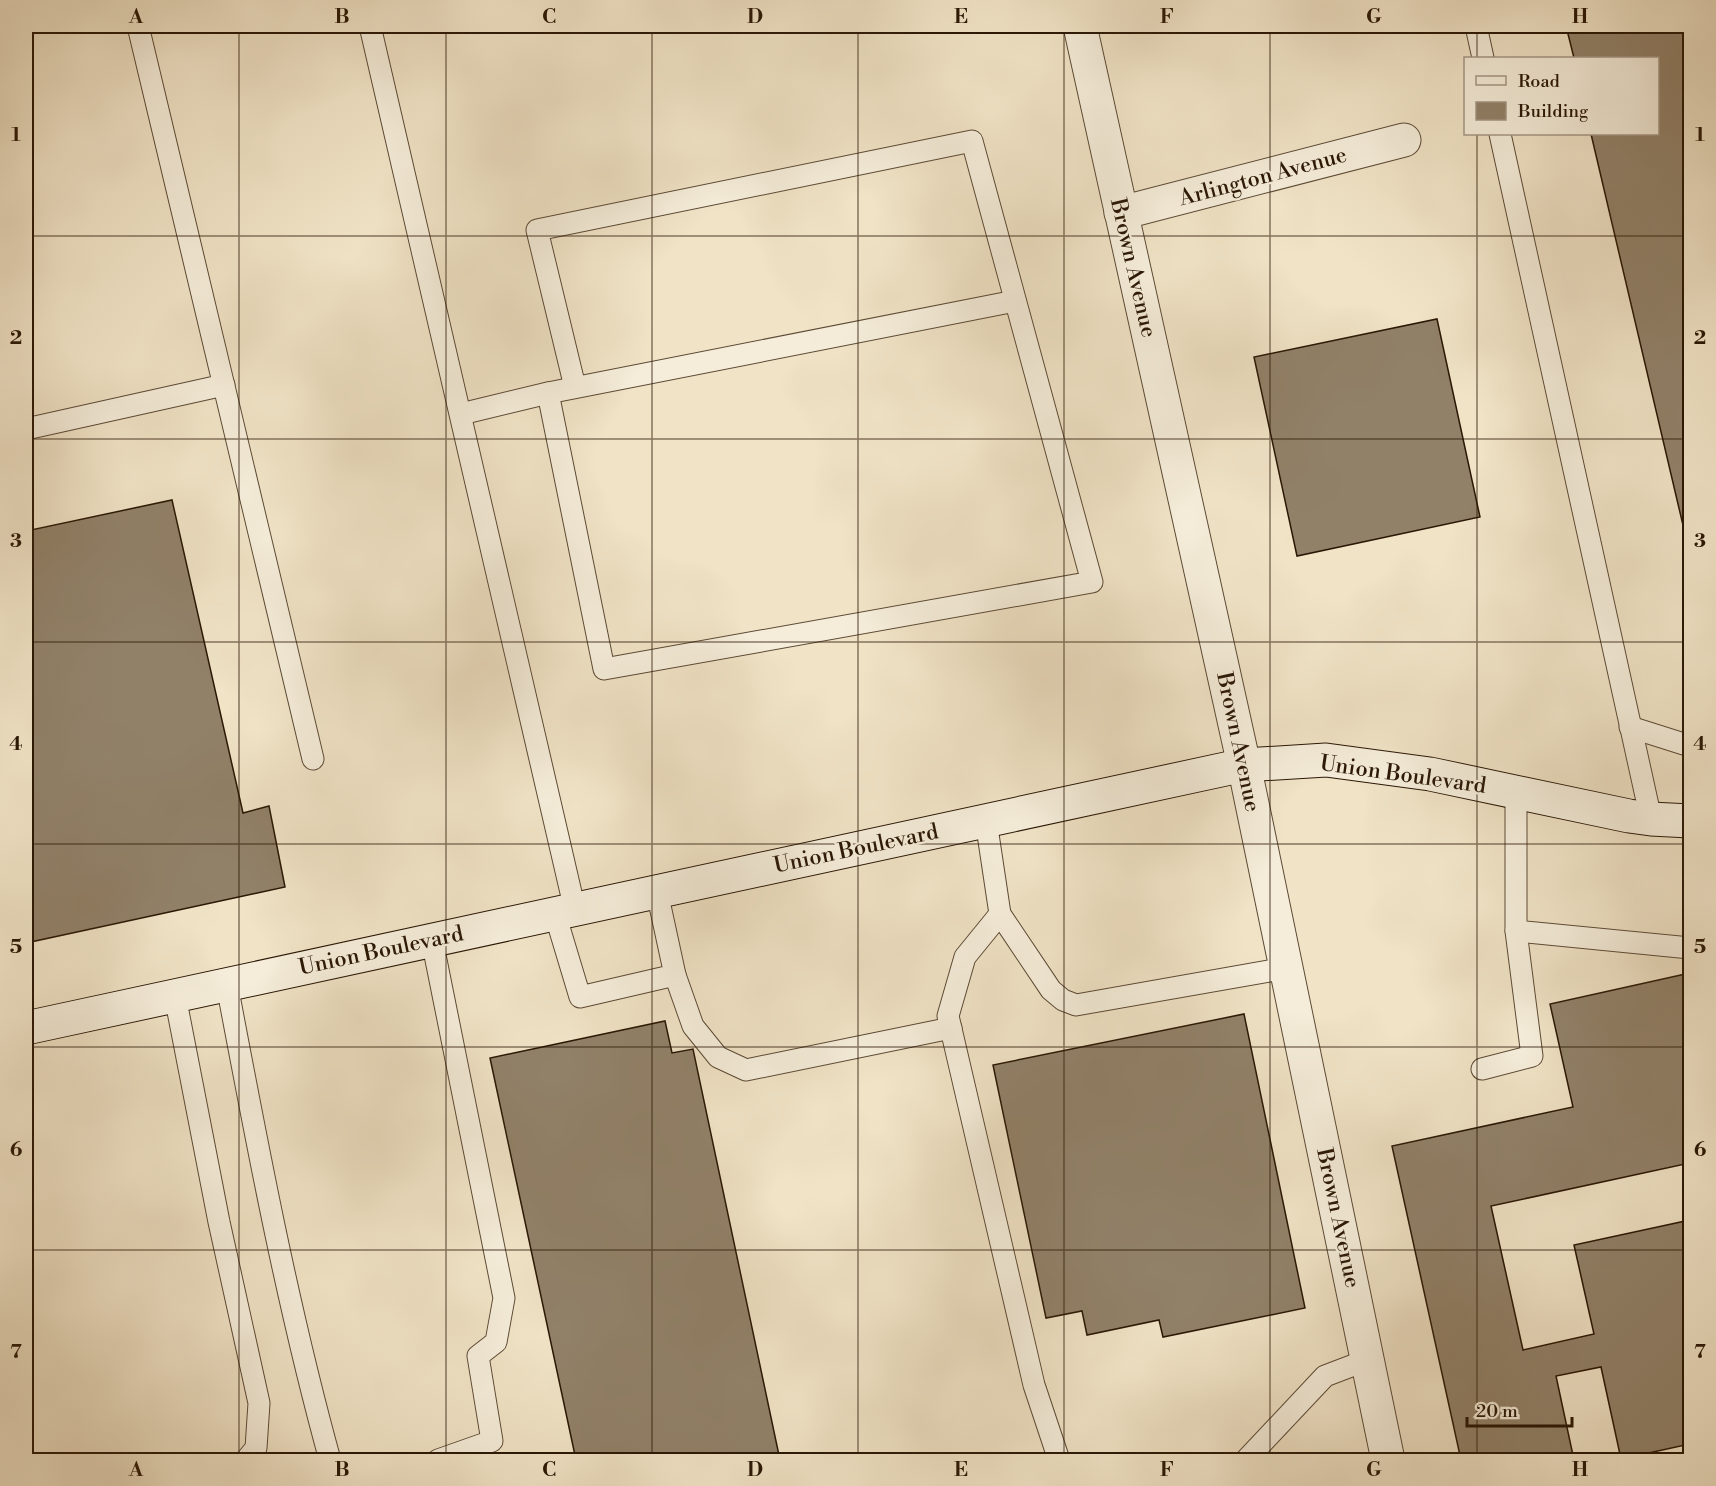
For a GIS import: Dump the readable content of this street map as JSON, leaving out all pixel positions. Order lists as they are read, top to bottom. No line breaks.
{"streets":{"street":["Arlington Avenue","Brown Avenue","Union Boulevard"]},"crossings":[["Arlington Avenue","Brown Avenue"],["Brown Avenue","Union Boulevard"]],"legend":["Road","Building"],"scale_bar":"20 m","grid":{"columns":["A","B","C","D","E","F","G","H"],"rows":["1","2","3","4","5","6","7"]}}
